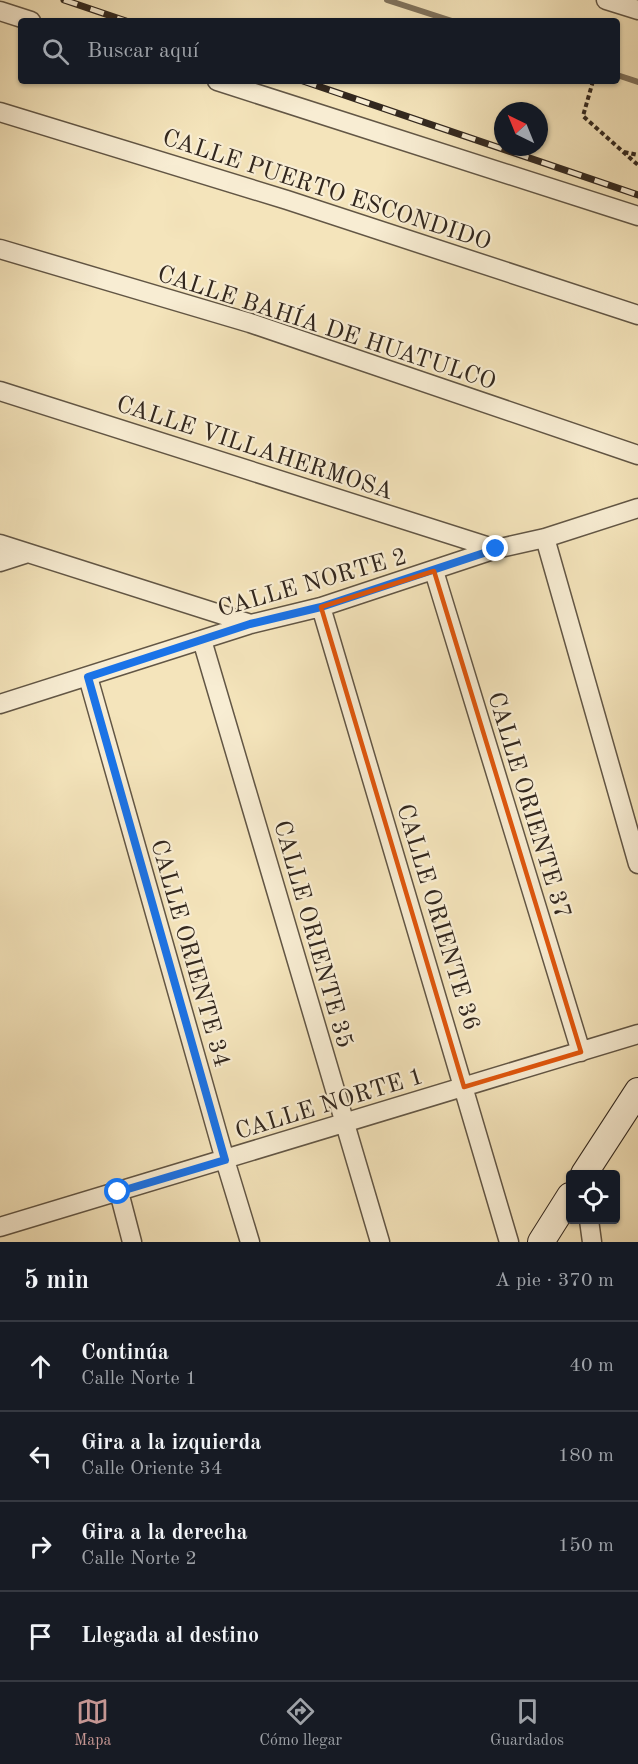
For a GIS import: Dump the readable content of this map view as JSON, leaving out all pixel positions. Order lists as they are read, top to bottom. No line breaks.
{"streets":{"street":["CALLE PUERTO ESCONDIDO","CALLE BAHÍA DE HUATULCO","CALLE VILLAHERMOSA","CALLE NORTE 2","CALLE ORIENTE 37","CALLE ORIENTE 36","CALLE ORIENTE 35","CALLE ORIENTE 34","CALLE NORTE 1"]},"crossings":[["CALLE VILLAHERMOSA","CALLE NORTE 2"],["CALLE NORTE 2","CALLE ORIENTE 37"],["CALLE NORTE 2","CALLE ORIENTE 36"],["CALLE NORTE 2","CALLE ORIENTE 35"],["CALLE NORTE 2","CALLE ORIENTE 34"],["CALLE ORIENTE 37","CALLE NORTE 1"],["CALLE ORIENTE 36","CALLE NORTE 1"],["CALLE ORIENTE 35","CALLE NORTE 1"],["CALLE ORIENTE 34","CALLE NORTE 1"]],"north":"top left","page":{"search":"Buscar aquí","heading":["5 min","A pie · 370 m"],"list":[["Continúa","Calle Norte 1","40 m"],["Gira a la izquierda","Calle Oriente 34","180 m"],["Gira a la derecha","Calle Norte 2","150 m"],"Llegada al destino"],"nav":["Mapa","Cómo llegar","Guardados"]}}
